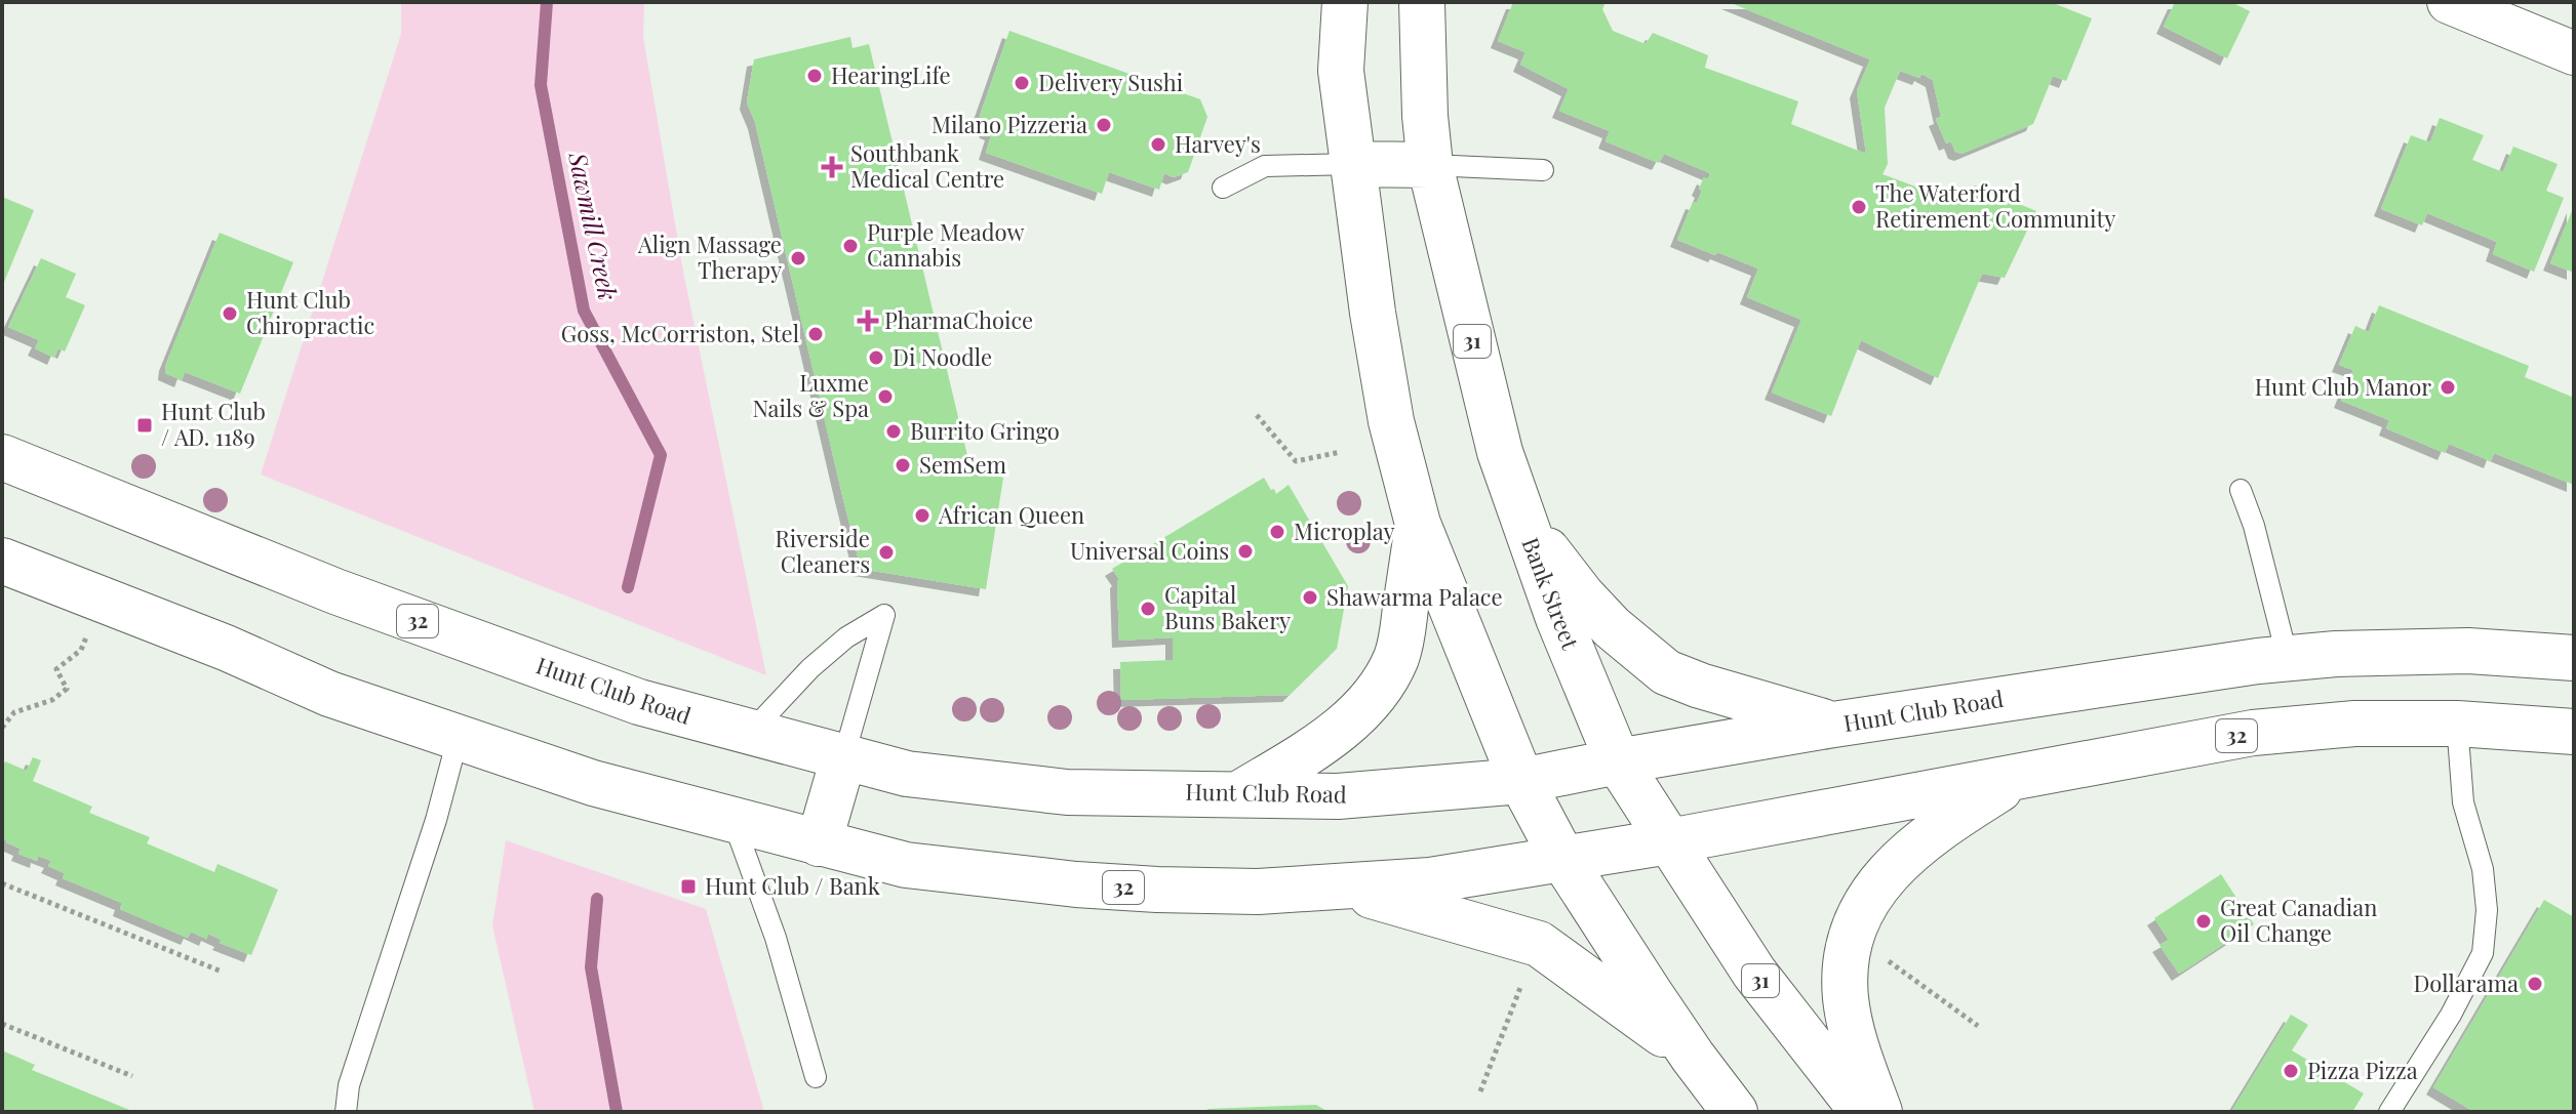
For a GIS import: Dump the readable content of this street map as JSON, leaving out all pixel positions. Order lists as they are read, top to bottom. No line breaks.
{"streets":{"main road":["31","Bank Street","32","Hunt Club Road"]},"crossings":[["Bank Street","32"],["Bank Street","Hunt Club Road"]],"water":["Sawmill Creek"],"places":{"other":["HearingLife","Delivery Sushi","Milano Pizzeria","Harvey's","The Waterford Retirement Community","Purple Meadow Cannabis","Align Massage Therapy","Hunt Club Chiropractic","Goss, McCorriston, Stel","Di Noodle","Hunt Club Manor","Luxme Nails & Spa","Burrito Gringo","SemSem","African Queen","Microplay","Universal Coins","Riverside Cleaners","Shawarma Palace","Capital Buns Bakery","Great Canadian Oil Change","Dollarama","Pizza Pizza"],"health":["Southbank Medical Centre","PharmaChoice"],"transit":["Hunt Club / AD. 1189","Hunt Club / Bank"]}}
